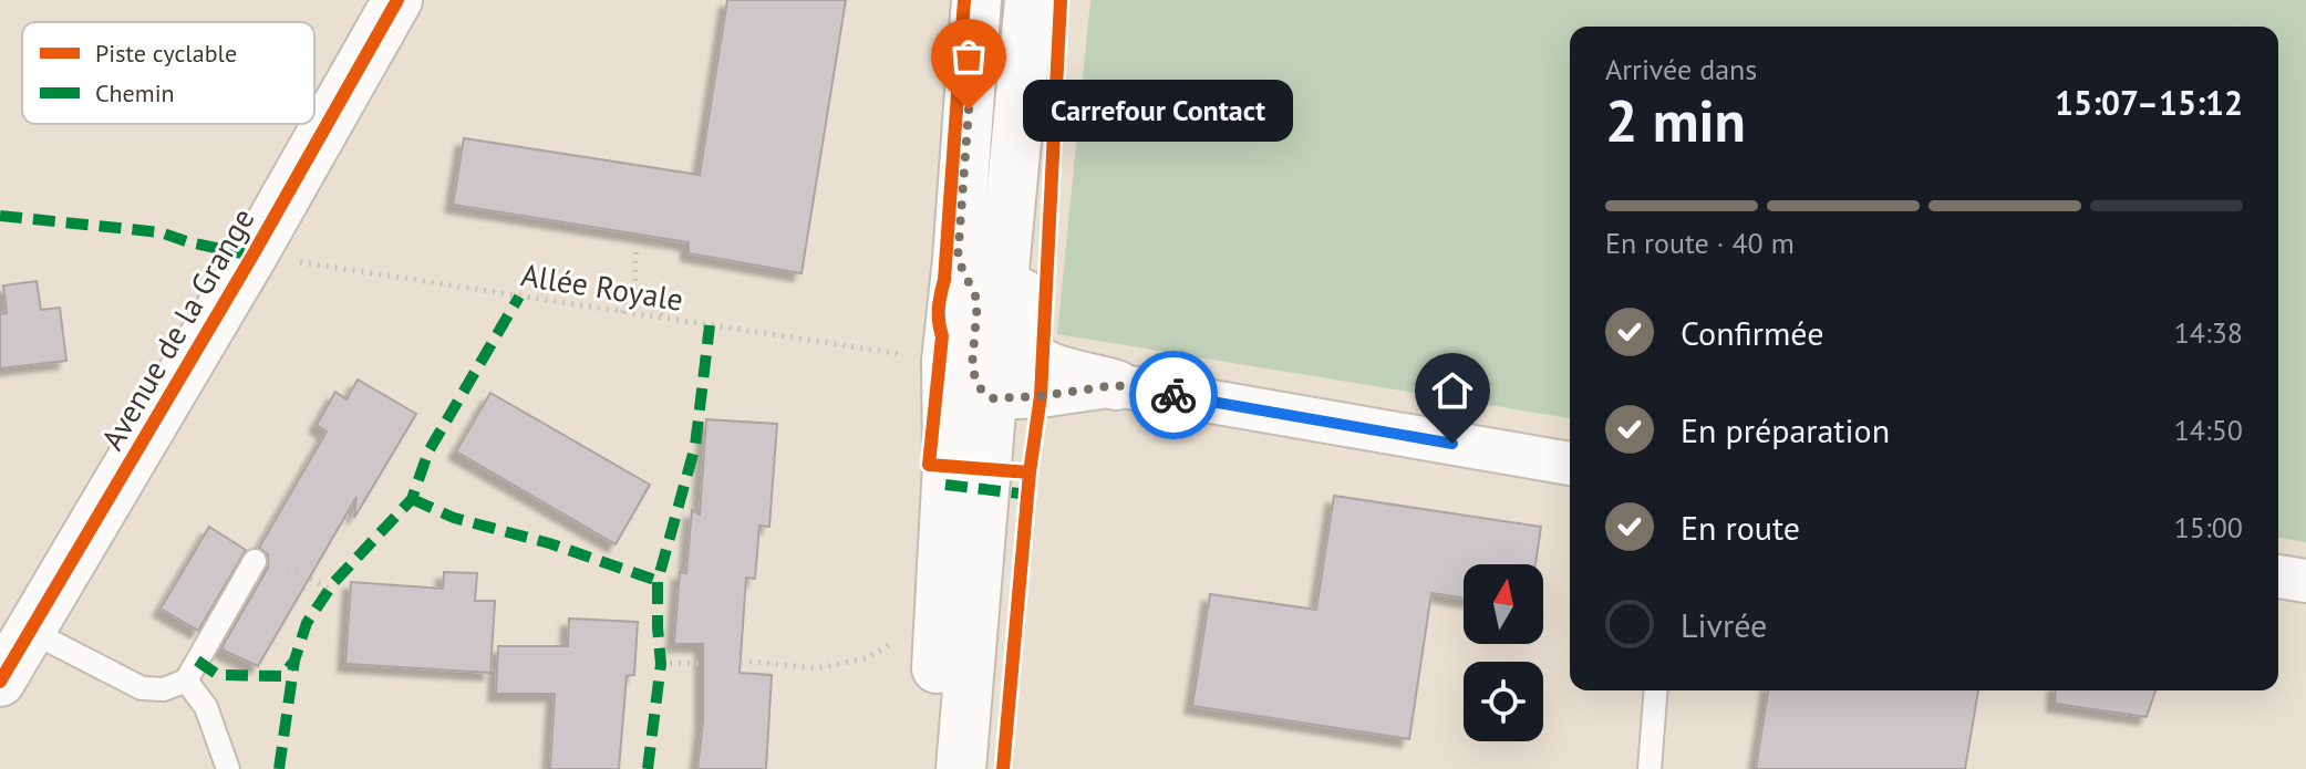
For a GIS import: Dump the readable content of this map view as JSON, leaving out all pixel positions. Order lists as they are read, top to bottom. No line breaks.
{"streets":{"main road":["Avenue de la Grange"],"path":["Allée Royale"]},"crossings":[["Allée Royale","Avenue de la Grange"]],"places":["Carrefour Contact"],"legend":["Piste cyclable","Chemin"],"north":"top","page":{"heading":["2 min","Arrivée dans","15:07–15:12"],"bubble":"Carrefour Contact","bar":"En route · 40 m","list":[["Confirmée","14:38"],["En préparation","14:50"],["En route","15:00"],"Livrée"]}}
